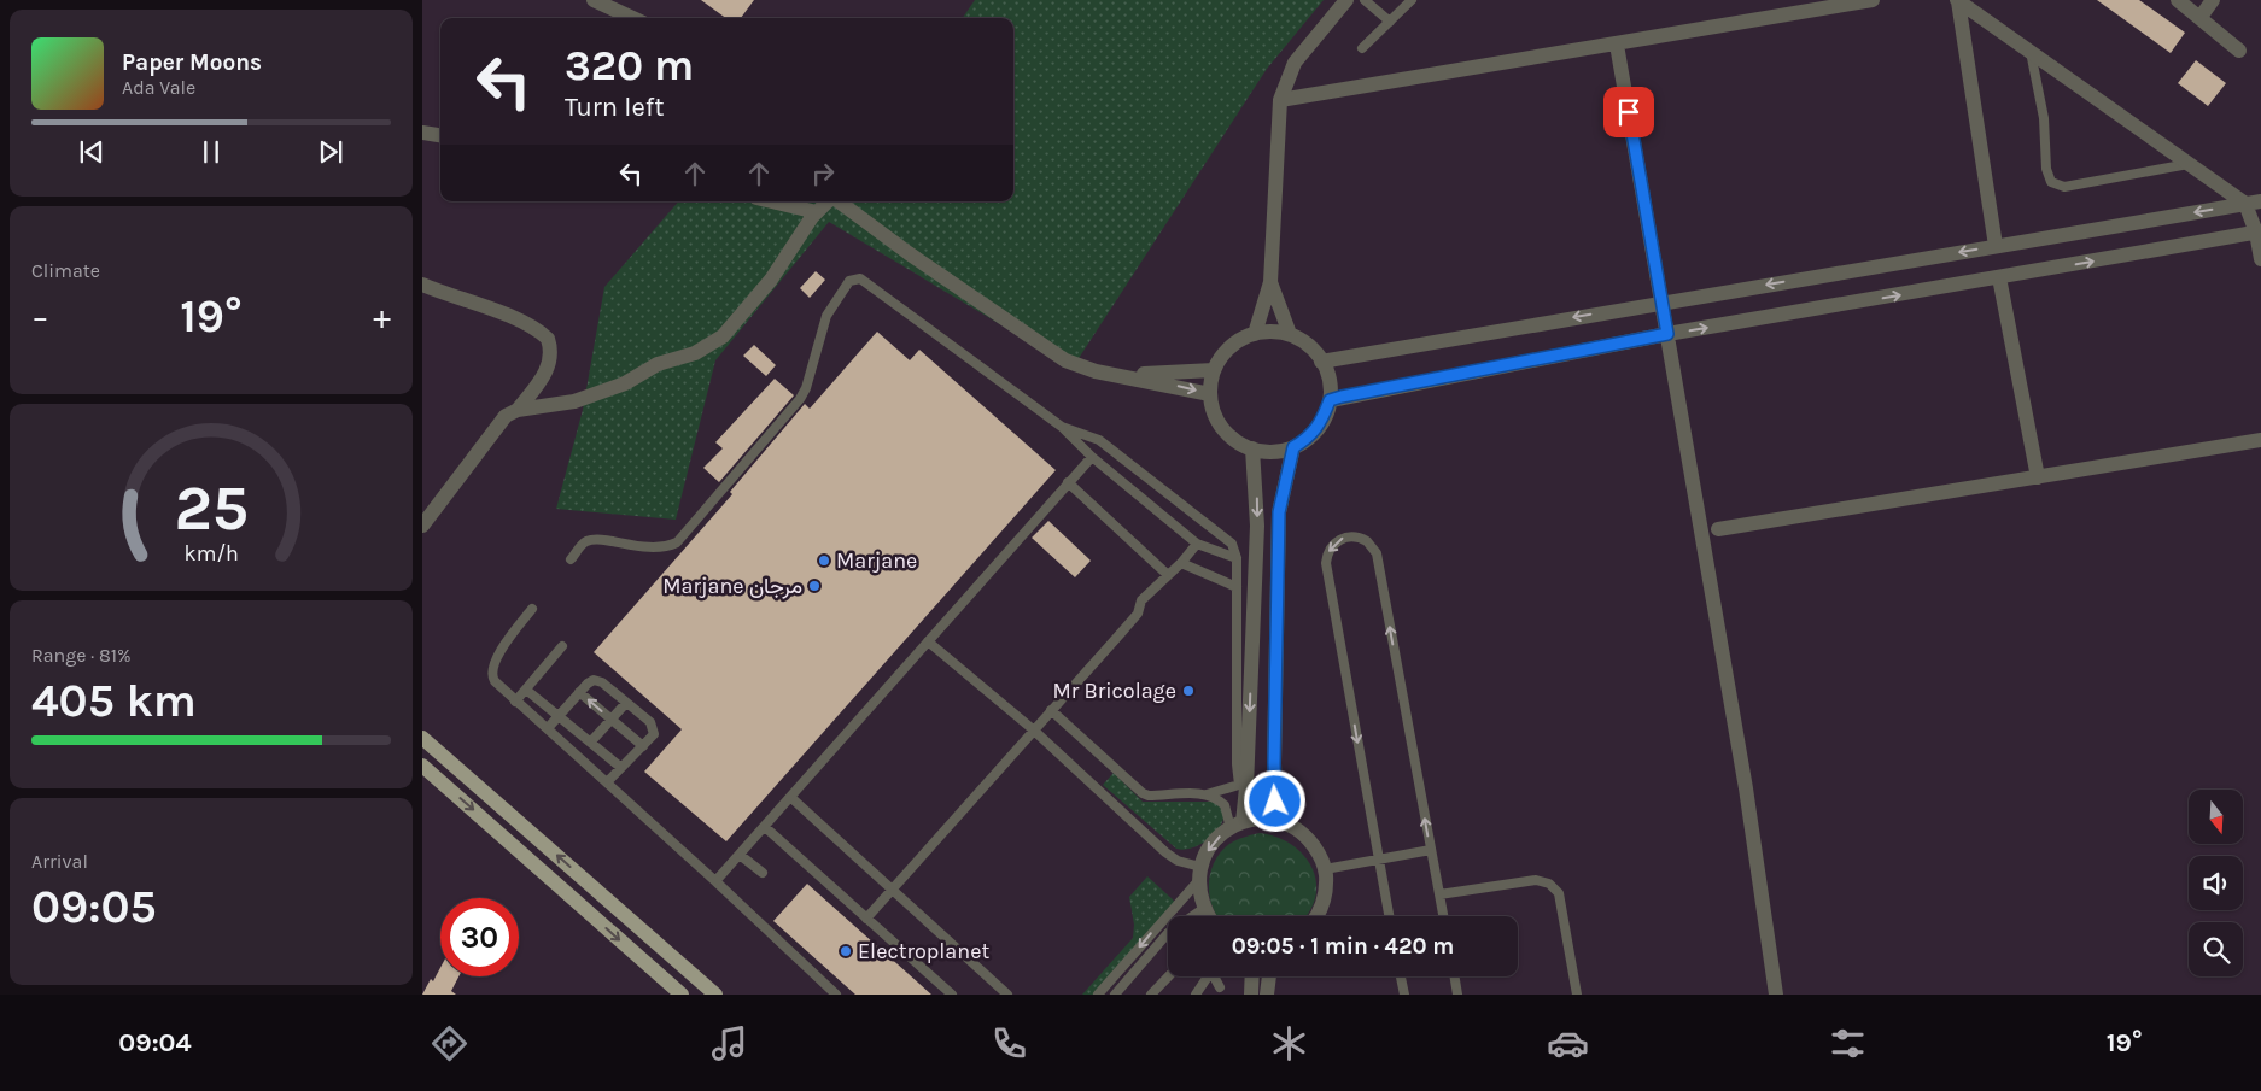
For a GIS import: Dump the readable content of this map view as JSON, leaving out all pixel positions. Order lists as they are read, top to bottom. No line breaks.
{"places":["Marjane","Marjane مرجان","Mr Bricolage","Electroplanet"],"north":"bottom","page":{"turn":["320 m","Turn left"],"song":["Paper Moons","Ada Vale"],"tile":["Climate",["Range · 81%","405 km"],["Arrival","09:05"]],"heat":["−","19°","+"],"limit":"30","trip":"09:05 · 1 min · 420 m","tabs":["09:04","19°"],"gauge":["25","km/h"]}}
